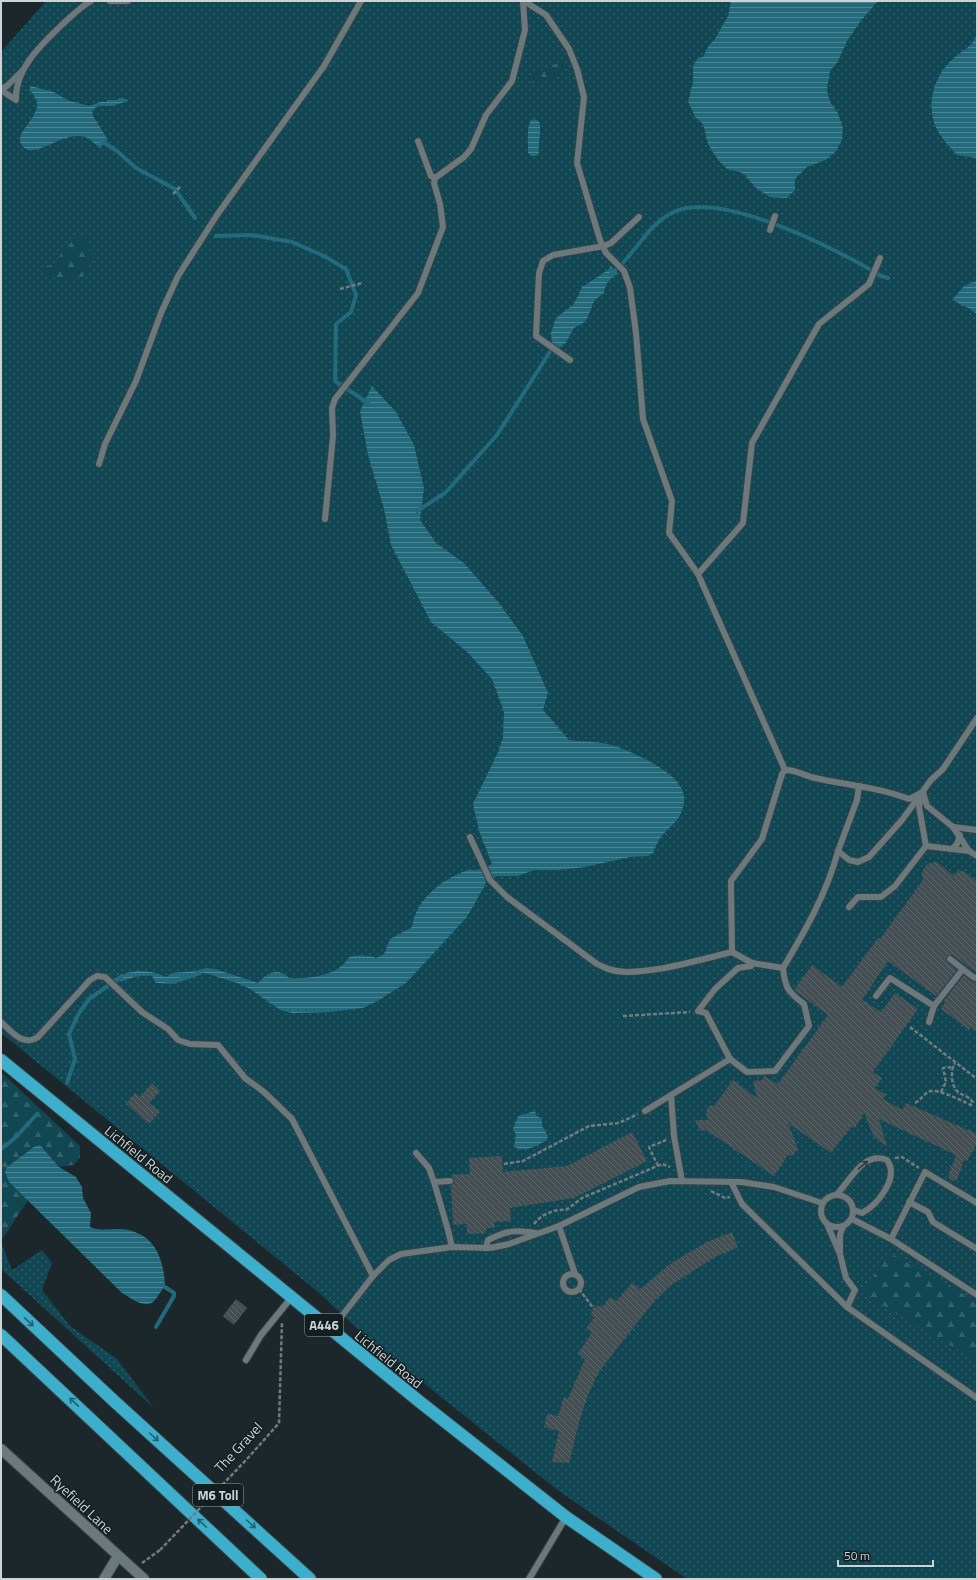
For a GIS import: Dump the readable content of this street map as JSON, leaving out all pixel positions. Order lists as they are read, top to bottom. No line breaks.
{"streets":{"highway":["Lichfield Road","A446","M6 Toll"],"street":["Ryefield Lane"],"path":["The Gravel"]},"crossings":[["The Gravel","Ryefield Lane"]],"scale_bar":"50 m"}
